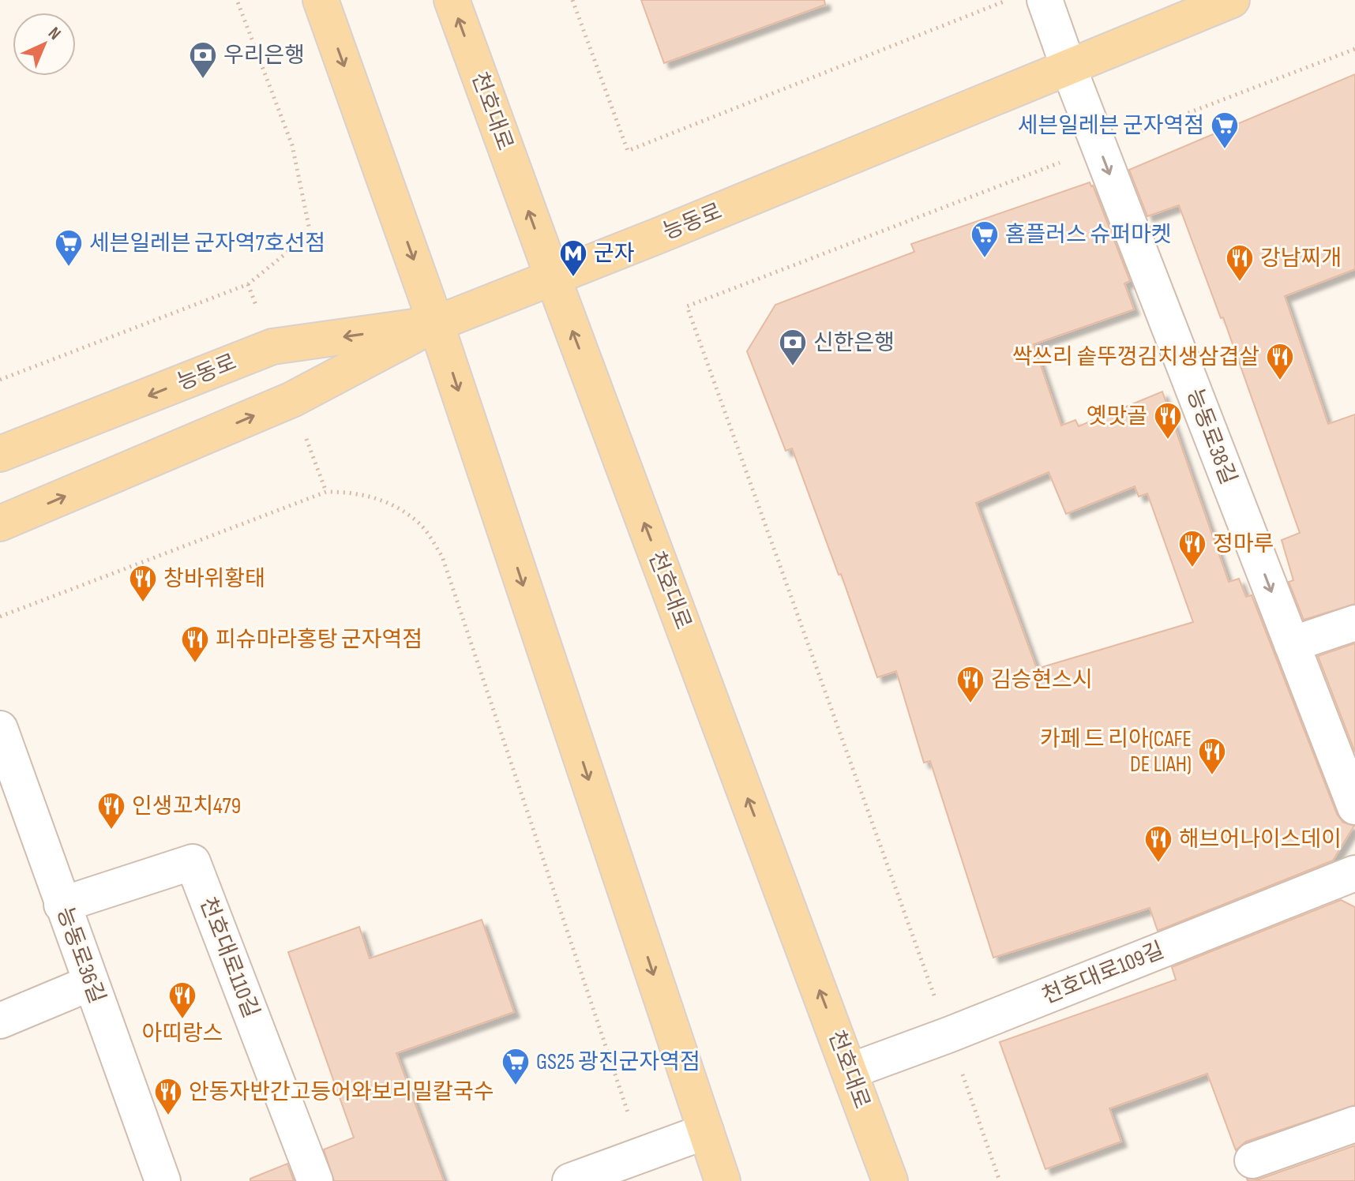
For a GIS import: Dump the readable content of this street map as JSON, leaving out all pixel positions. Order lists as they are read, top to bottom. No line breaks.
{"streets":{"main road":["천호대로","능동로"],"street":["능동로38길","능동로36길","천호대로110길","천호대로109길"]},"crossings":[["천호대로","능동로"],["천호대로","천호대로109길"],["능동로","능동로38길"],["능동로36길","천호대로110길"]],"one_way":["능동로38길"],"places":{"bank":["우리은행","신한은행"],"supermarket":["세븐일레븐 군자역점","홈플러스 슈퍼마켓","세븐일레븐 군자역7호선점","GS25 광진군자역점"],"metro station":["군자"],"restaurant":["강남찌개","싹쓰리 솥뚜껑김치생삼겹살","옛맛골","정마루","창바위황태","피슈마라홍탕 군자역점","김승현스시","카페 드 리아(CAFE DE LIAH)","인생꼬치479","해브어나이스데이","아띠랑스","안동자반간고등어와보리밀칼국수"]},"north":"top right"}
